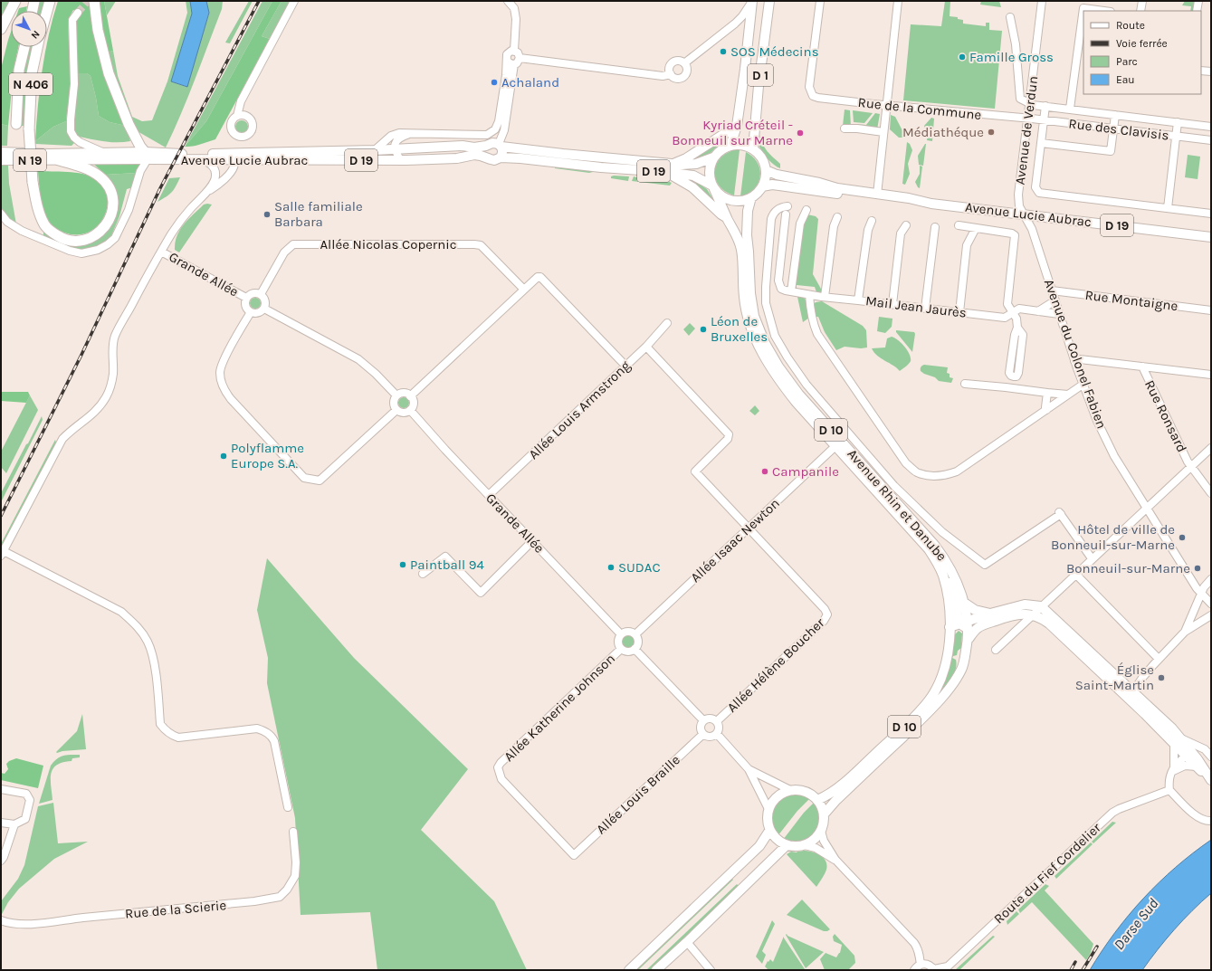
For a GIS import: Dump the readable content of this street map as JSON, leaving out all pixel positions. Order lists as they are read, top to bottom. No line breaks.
{"streets":{"highway":["N 406"],"main road":["D 1","N 19","Avenue Lucie Aubrac","D 19","D 10","Avenue Rhin et Danube"],"street":["Rue de la Commune","Rue des Clavisis","Avenue de Verdun","Allée Nicolas Copernic","Grande Allée","Rue Montaigne","Mail Jean Jaurès","Avenue du Colonel Fabien","Allée Louis Armstrong","Rue Ronsard","Allée Isaac Newton","Allée Hélène Boucher","Allée Katherine Johnson","Allée Louis Braille","Route du Fief Cordelier","Rue de la Scierie"]},"crossings":[["D 1","Avenue Lucie Aubrac"],["D 1","Avenue Rhin et Danube"],["N 406","Avenue Lucie Aubrac"],["Rue de la Commune","Rue des Clavisis"],["Rue de la Commune","Avenue de Verdun"],["Rue des Clavisis","Avenue de Verdun"],["Avenue de Verdun","Avenue Lucie Aubrac"],["Avenue de Verdun","Avenue du Colonel Fabien"],["Avenue Lucie Aubrac","Avenue du Colonel Fabien"],["Avenue Lucie Aubrac","Avenue Rhin et Danube"],["Allée Nicolas Copernic","Grande Allée"],["Grande Allée","Allée Louis Armstrong"],["Grande Allée","Allée Isaac Newton"],["Grande Allée","Allée Katherine Johnson"],["Rue Montaigne","Avenue du Colonel Fabien"],["Mail Jean Jaurès","Avenue du Colonel Fabien"],["D 10","Avenue Rhin et Danube"],["Avenue Rhin et Danube","Allée Isaac Newton"],["Allée Isaac Newton","Allée Hélène Boucher"],["Allée Isaac Newton","Allée Katherine Johnson"],["Allée Hélène Boucher","Allée Louis Braille"],["Allée Katherine Johnson","Allée Louis Braille"]],"water":["Darse Sud"],"places":["SOS Médecins","Famille Gross","Achaland","Médiathéque","Kyriad Créteil - Bonneuil sur Marne","Salle familiale Barbara","Léon de Bruxelles","Polyflamme Europe S.A.","Campanile","Hôtel de ville de Bonneuil-sur-Marne","Paintball 94","SUDAC","Bonneuil-sur-Marne","Église Saint-Martin"],"legend":["Route","Voie ferrée","Parc","Eau"],"north":"bottom right"}
